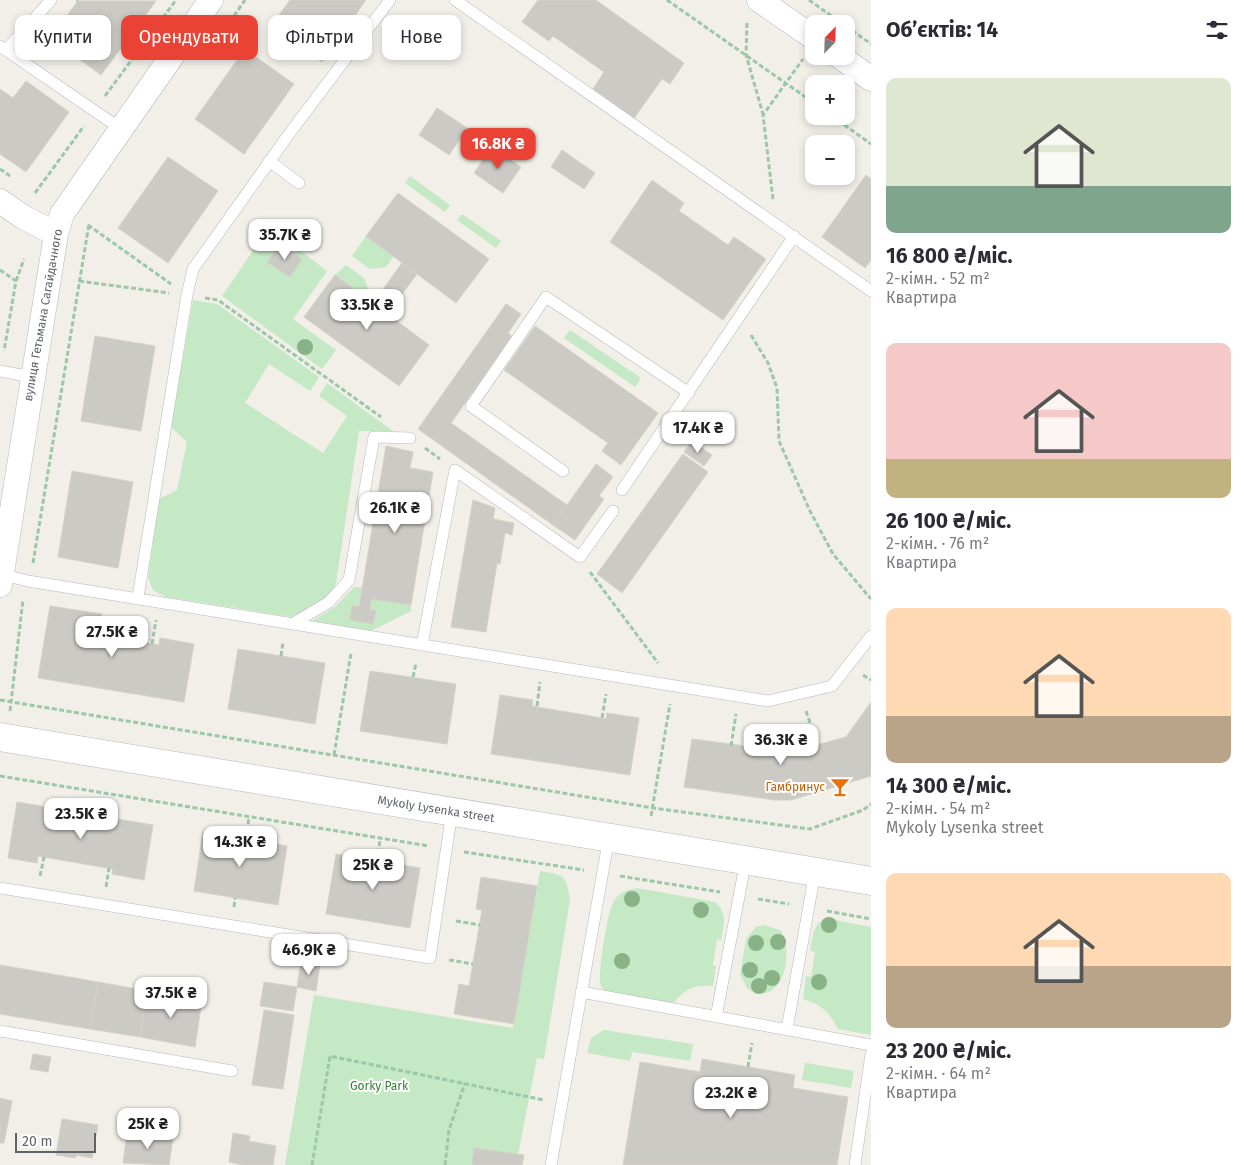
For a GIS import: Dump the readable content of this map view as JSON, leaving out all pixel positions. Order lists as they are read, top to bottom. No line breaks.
{"streets":{"street":["вулиця Гетьмана Сагайдачного","Mykoly Lysenka street"]},"parks":["Gorky Park"],"places":{"bar":["Гамбринус"]},"scale_bar":"20 m","north":"top right","page":{"heading":"Об’єктів: 14","map_buttons":["+","−"],"chip":["Купити","Орендувати","Фільтри","Нове"],"list":[{"name":"16 800 ₴/міс.","note":"2-кімн. · 52 m² · Квартира"},{"name":"26 100 ₴/міс.","note":"2-кімн. · 76 m² · Квартира"},{"name":"14 300 ₴/міс.","note":"2-кімн. · 54 m² · Mykoly Lysenka street"},{"name":"23 200 ₴/міс.","note":"2-кімн. · 64 m² · Квартира"}],"price":["16.8K ₴","35.7K ₴","33.5K ₴","17.4K ₴","26.1K ₴","27.5K ₴","36.3K ₴","23.5K ₴","14.3K ₴","25K ₴","46.9K ₴","37.5K ₴","23.2K ₴","25K ₴"],"scale":"20 m"}}
